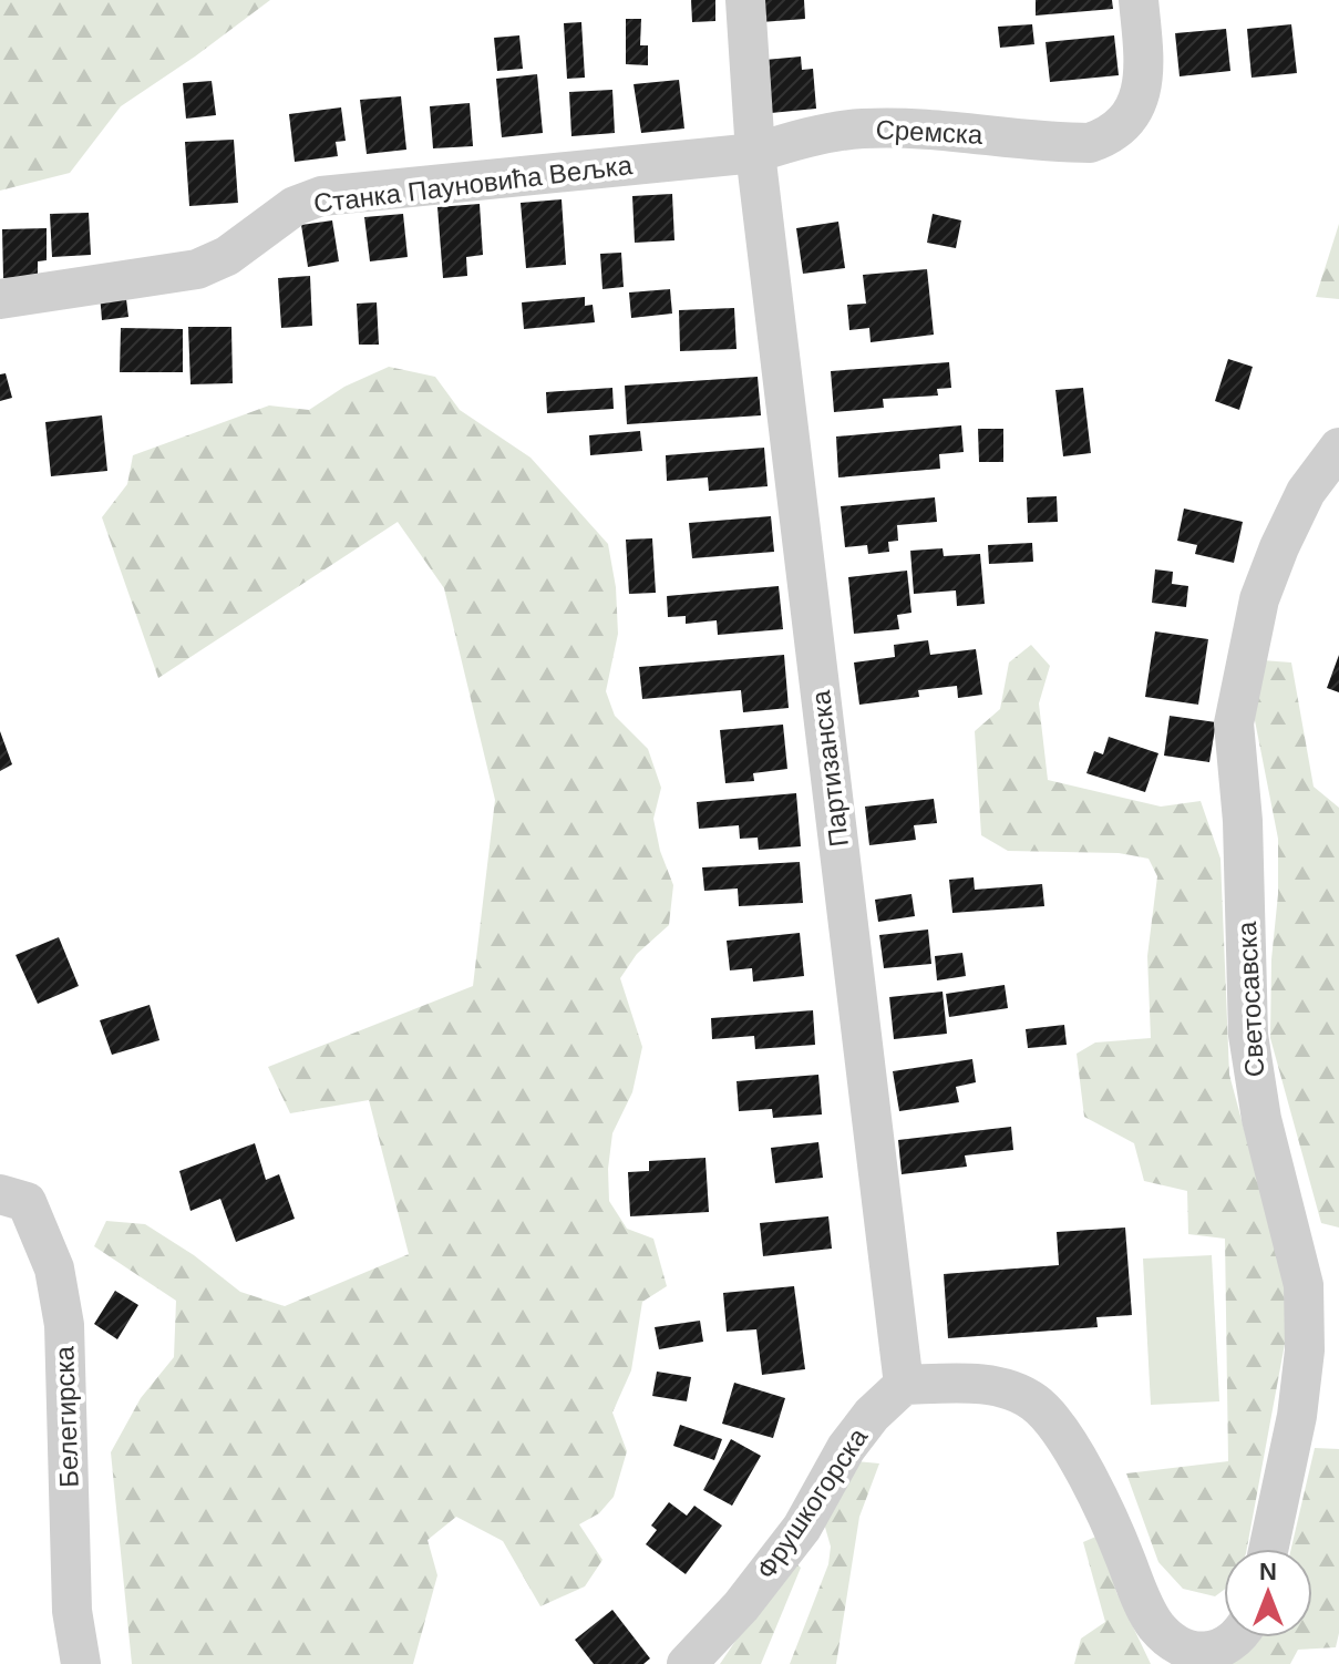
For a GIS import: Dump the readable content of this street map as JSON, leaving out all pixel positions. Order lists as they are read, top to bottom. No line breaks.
{"streets":{"street":["Сремска","Станка Пауновића Вељка","Партизанска","Светосавска","Белегирска","Фрушкогорска"]},"crossings":[["Сремска","Станка Пауновића Вељка"],["Сремска","Партизанска"],["Станка Пауновића Вељка","Партизанска"],["Партизанска","Фрушкогорска"]],"north":"top"}
